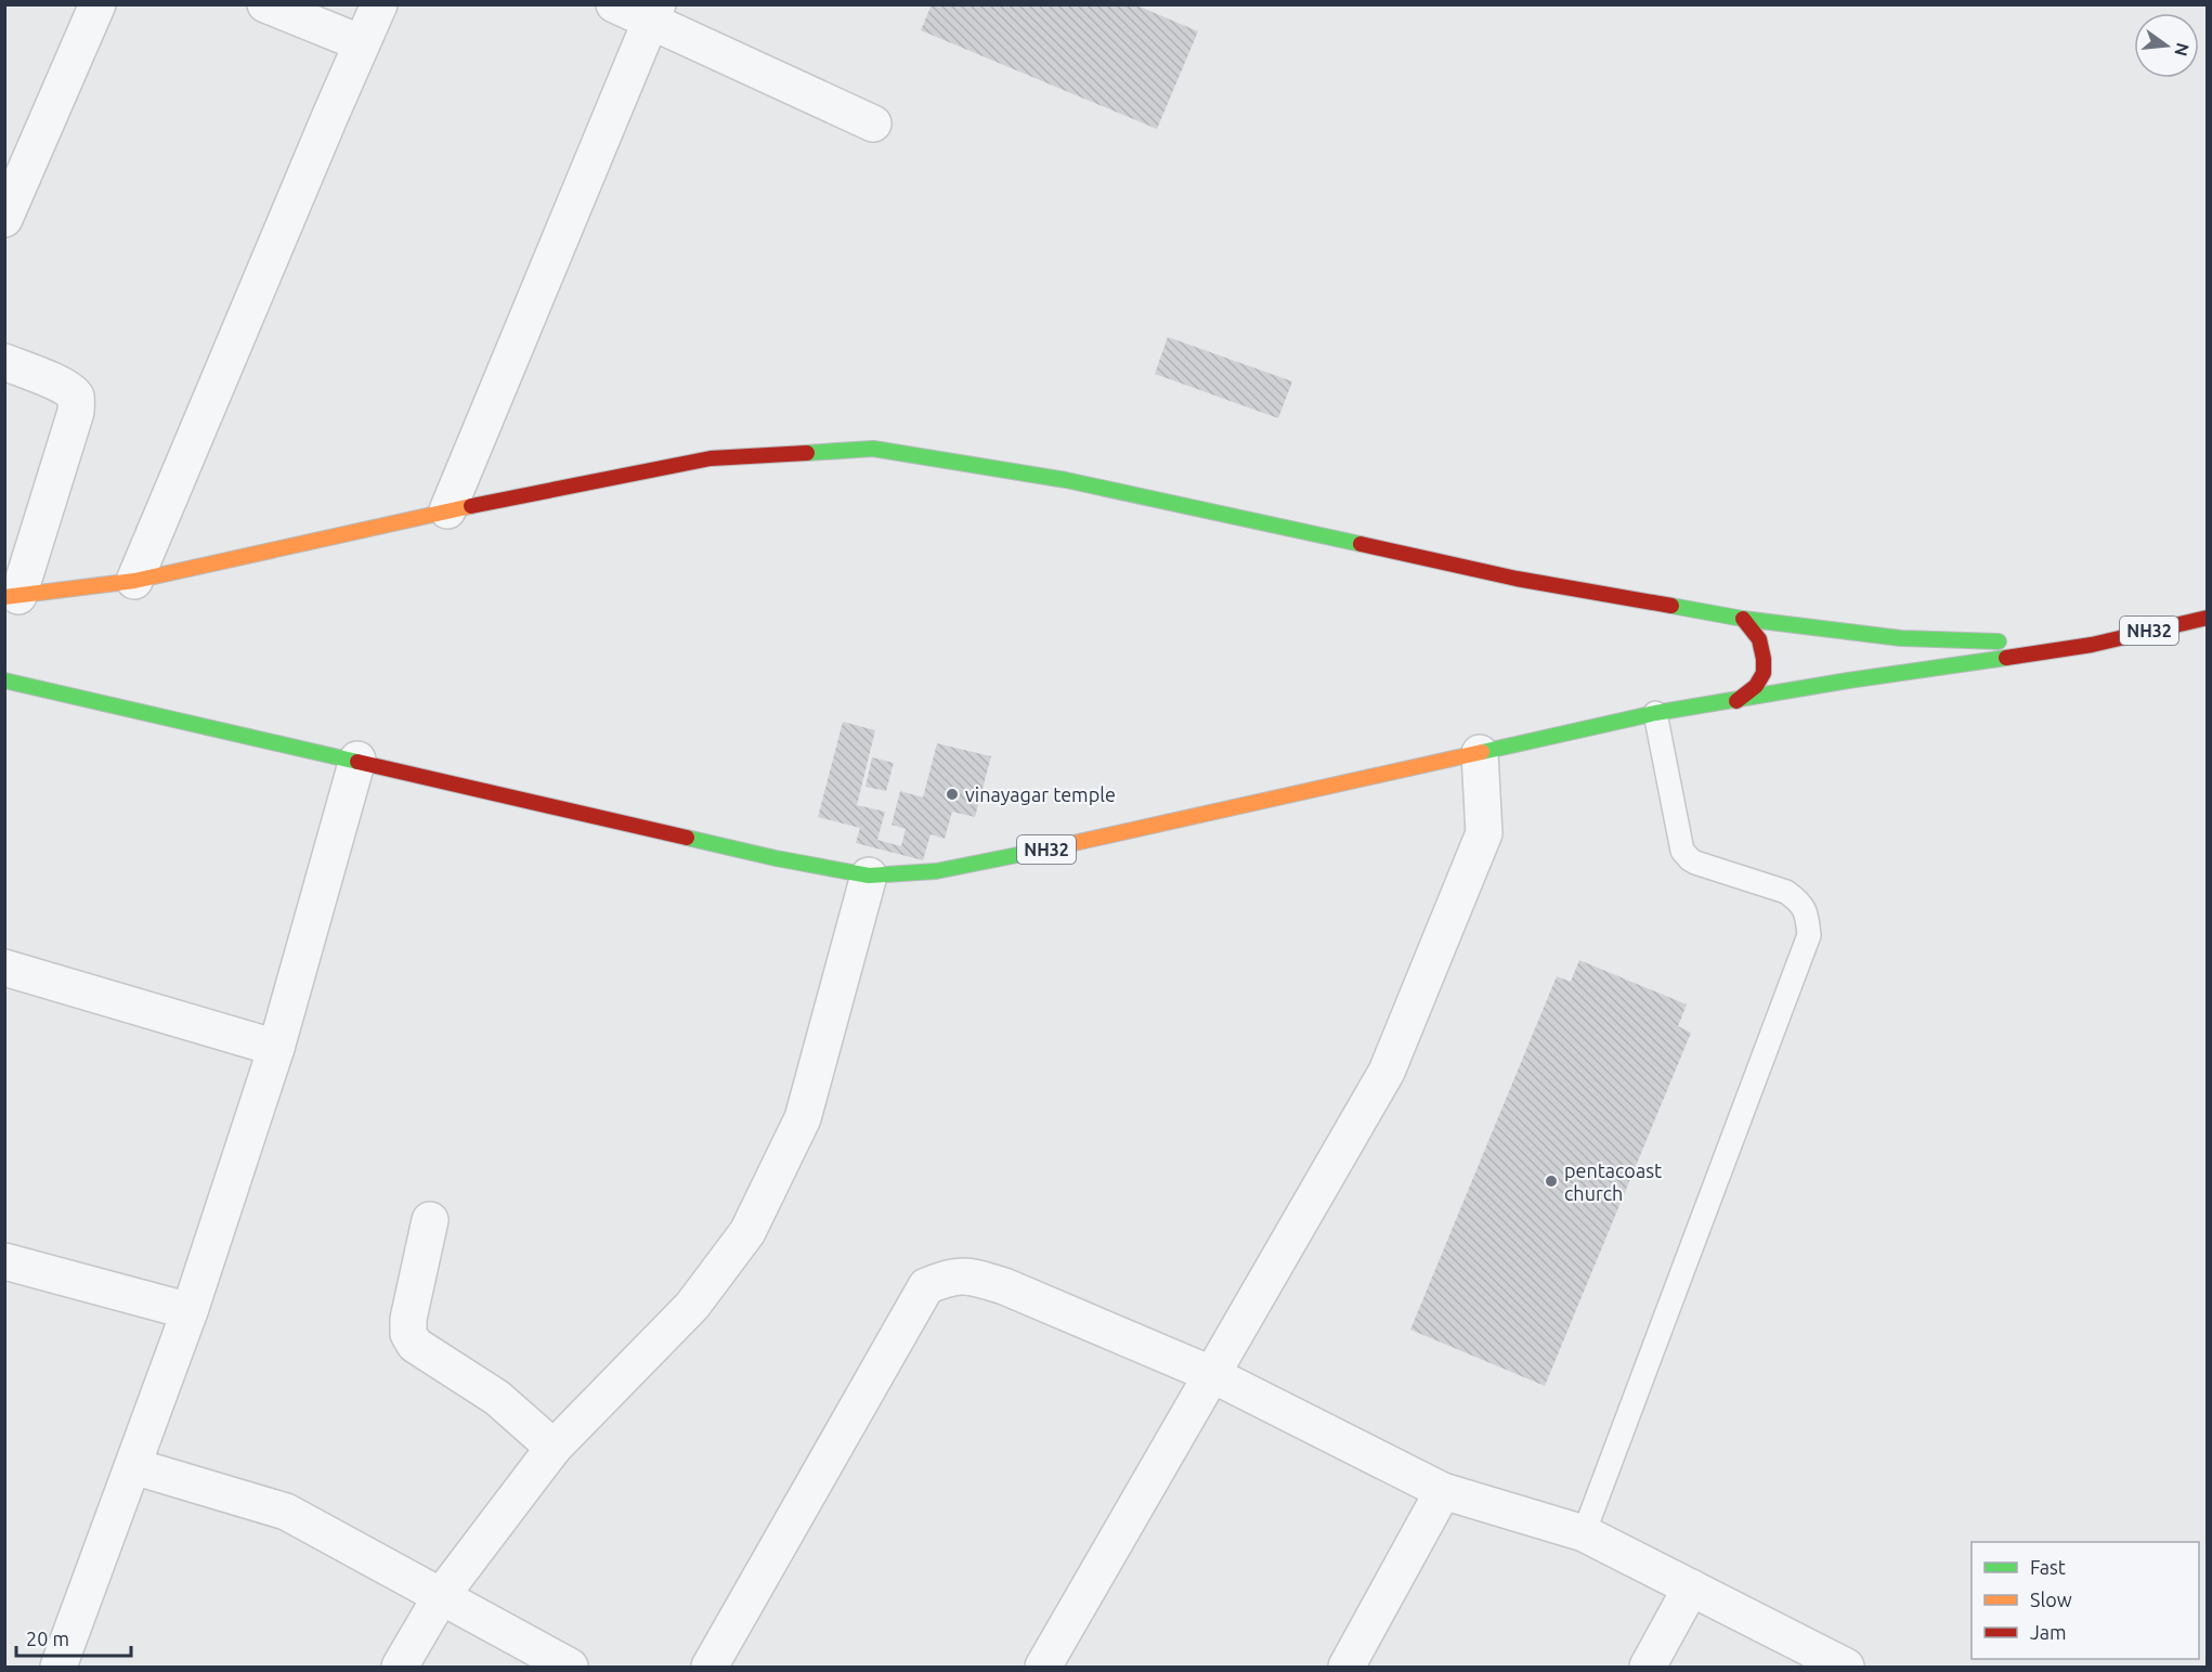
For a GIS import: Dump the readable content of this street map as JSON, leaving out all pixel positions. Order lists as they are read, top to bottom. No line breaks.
{"streets":{"highway":["NH32"]},"places":["vinayagar temple","pentacoast church"],"legend":["Fast","Slow","Jam"],"scale_bar":"20 m","north":"right"}
